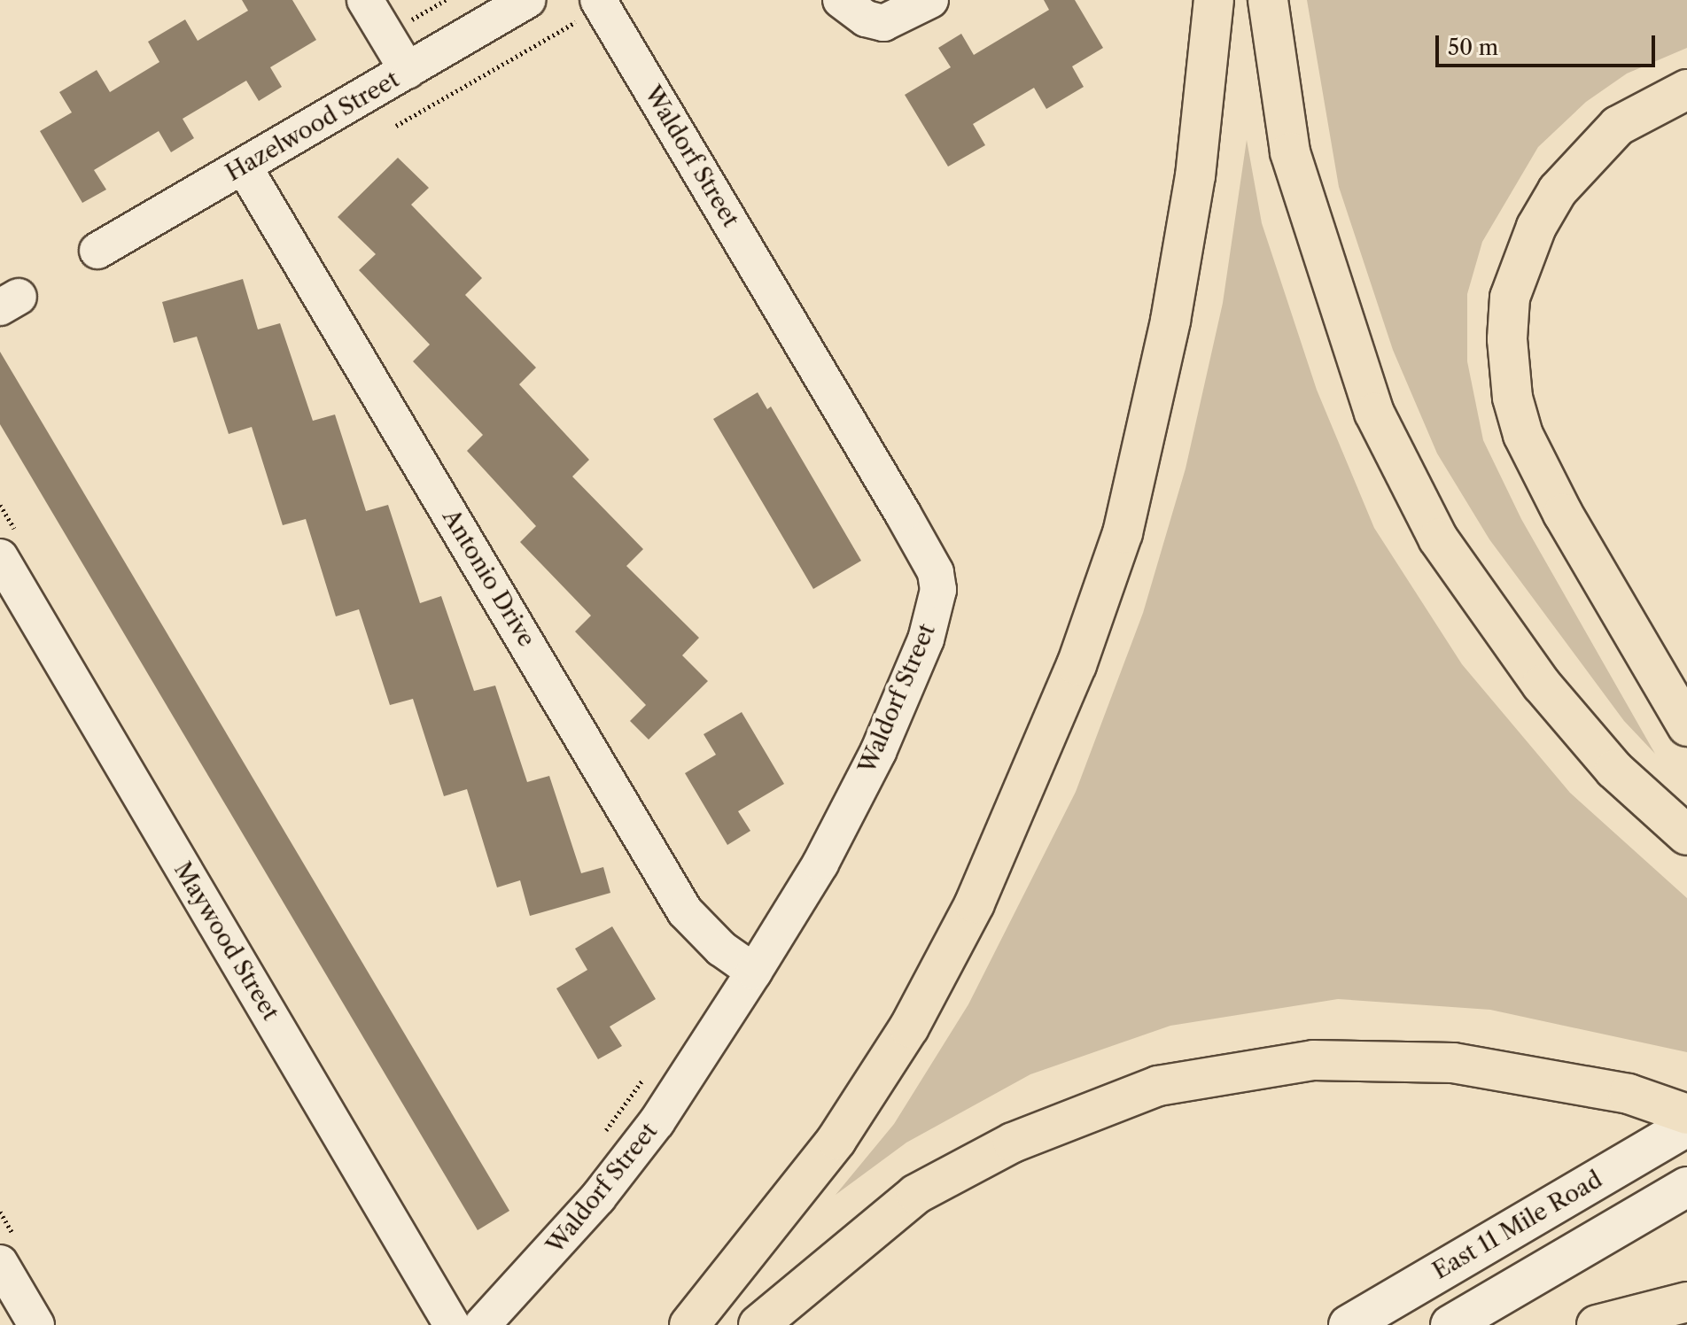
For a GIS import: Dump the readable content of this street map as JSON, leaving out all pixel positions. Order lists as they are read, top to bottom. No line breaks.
{"streets":{"main road":["East 11 Mile Road"],"street":["Hazelwood Street","Waldorf Street","Antonio Drive","Maywood Street"]},"crossings":[["Hazelwood Street","Antonio Drive"],["Waldorf Street","Antonio Drive"]],"scale_bar":"50 m"}
